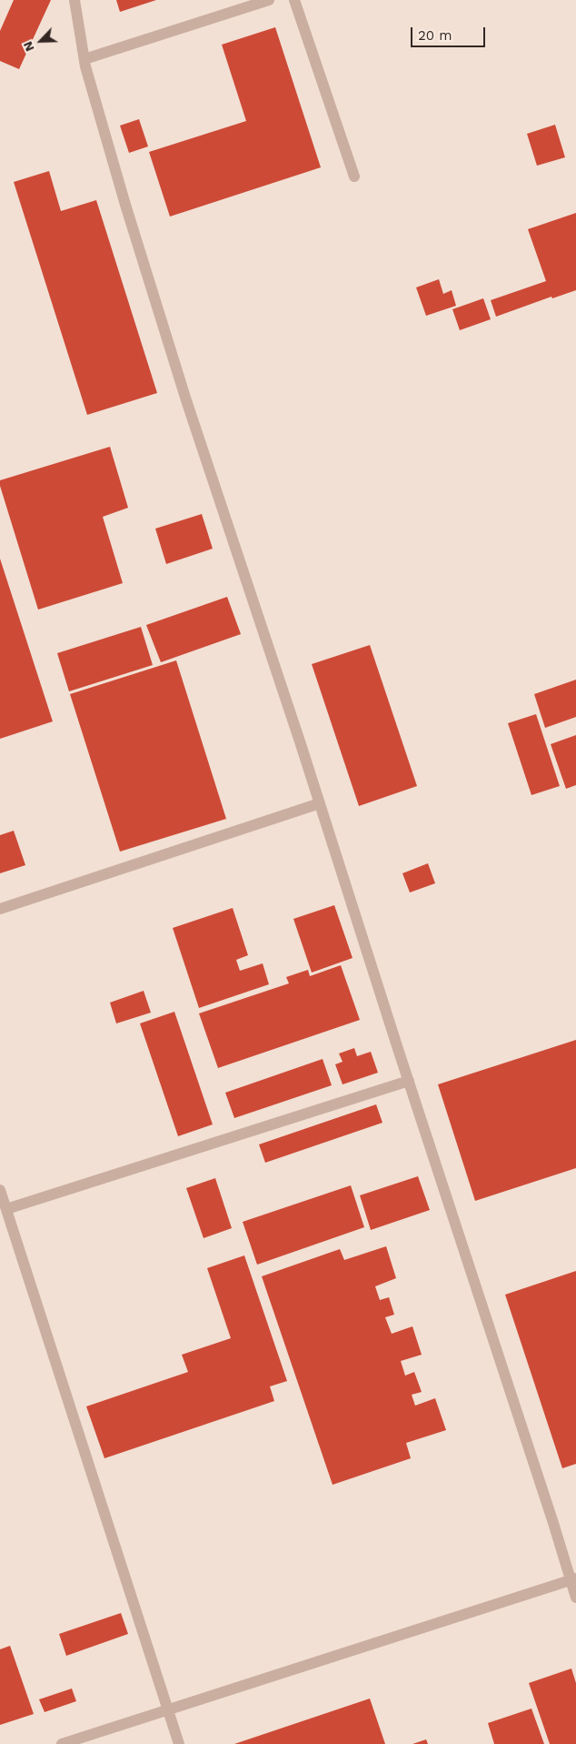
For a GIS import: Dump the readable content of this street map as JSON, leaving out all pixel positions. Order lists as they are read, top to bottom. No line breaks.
{"scale_bar":"20 m","north":"bottom left"}
